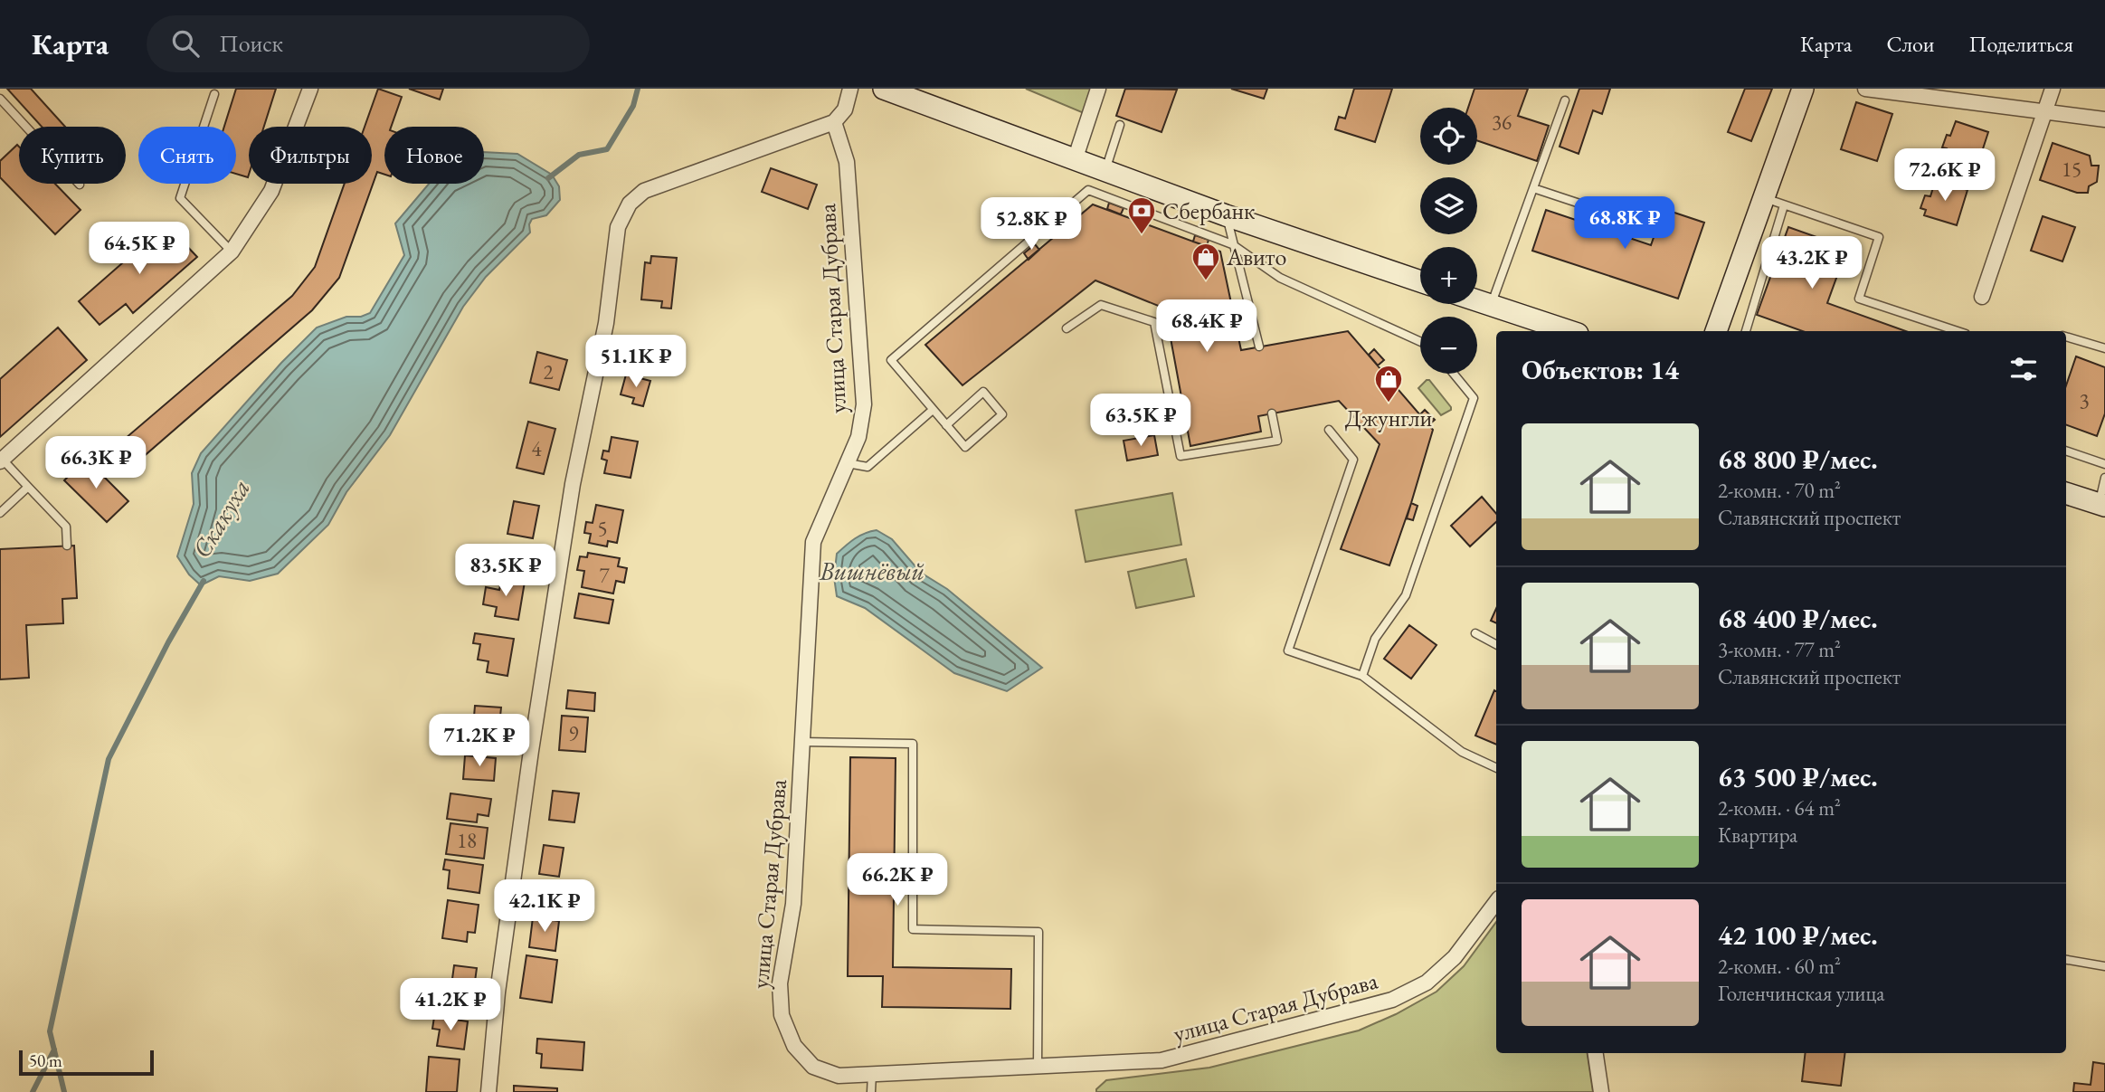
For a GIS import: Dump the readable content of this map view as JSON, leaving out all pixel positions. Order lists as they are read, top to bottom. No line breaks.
{"streets":{"street":["улица Старая Дубрава"]},"water":["Скакуха","Вишнёвый"],"places":{"bank":["Сбербанк"],"shop":["Авито","Джунгли"]},"house_numbers":["36","15","2","3","4","5","7","9","18"],"scale_bar":"50 m","page":{"header":"Карта","search":"Поиск","nav":["Карта","Слои","Поделиться"],"map_buttons":["+","−"],"chip":["Купить","Снять","Фильтры","Новое"],"price":["72.6K ₽","68.8K ₽","52.8K ₽","64.5K ₽","43.2K ₽","68.4K ₽","51.1K ₽","63.5K ₽","66.3K ₽","83.5K ₽","71.2K ₽","66.2K ₽","42.1K ₽","41.2K ₽"],"heading":"Объектов: 14","list":[{"name":"68 800 ₽/мес.","note":"2-комн. · 70 m² · Славянский проспект"},{"name":"68 400 ₽/мес.","note":"3-комн. · 77 m² · Славянский проспект"},{"name":"63 500 ₽/мес.","note":"2-комн. · 64 m² · Квартира"},{"name":"42 100 ₽/мес.","note":"2-комн. · 60 m² · Голенчинская улица"}],"scale":"50 m"}}
